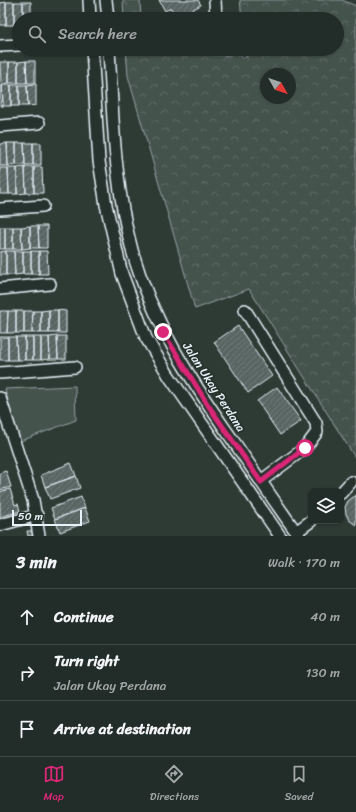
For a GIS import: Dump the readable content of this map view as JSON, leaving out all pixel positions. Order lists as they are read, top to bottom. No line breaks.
{"streets":{"street":["Jalan Ukay Perdana"]},"scale_bar":"50 m","north":"bottom right","page":{"search":"Search here","scale":"50 m","heading":["3 min","Walk · 170 m"],"list":[["Continue","40 m"],["Turn right","Jalan Ukay Perdana","130 m"],"Arrive at destination"],"nav":["Map","Directions","Saved"]}}
